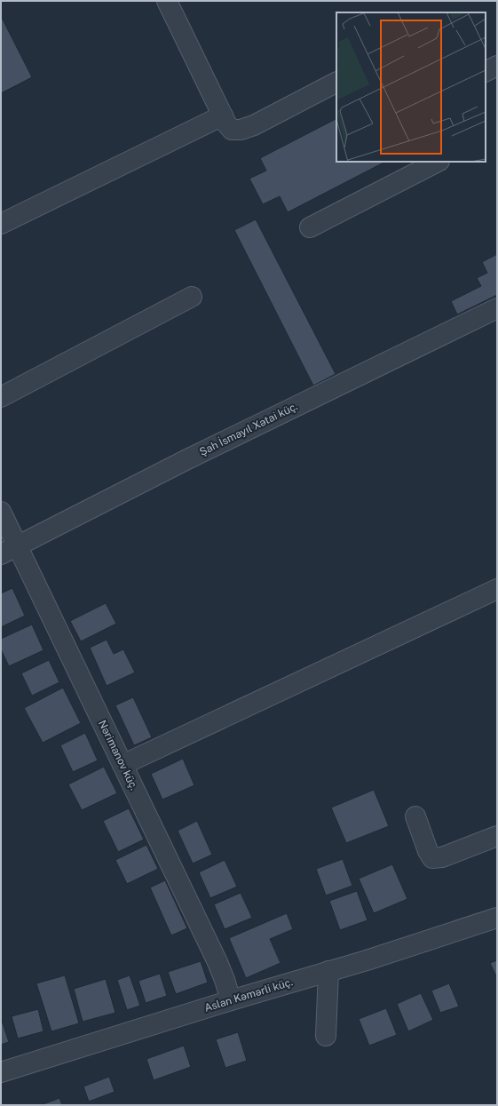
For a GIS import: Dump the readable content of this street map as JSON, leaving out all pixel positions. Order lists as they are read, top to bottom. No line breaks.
{"streets":{"street":["Şah İsmayıl Xətai küç.","Nərimanov küç.","Aslan Kəmərli küç."]},"crossings":[["Şah İsmayıl Xətai küç.","Nərimanov küç."],["Nərimanov küç.","Aslan Kəmərli küç."]]}
